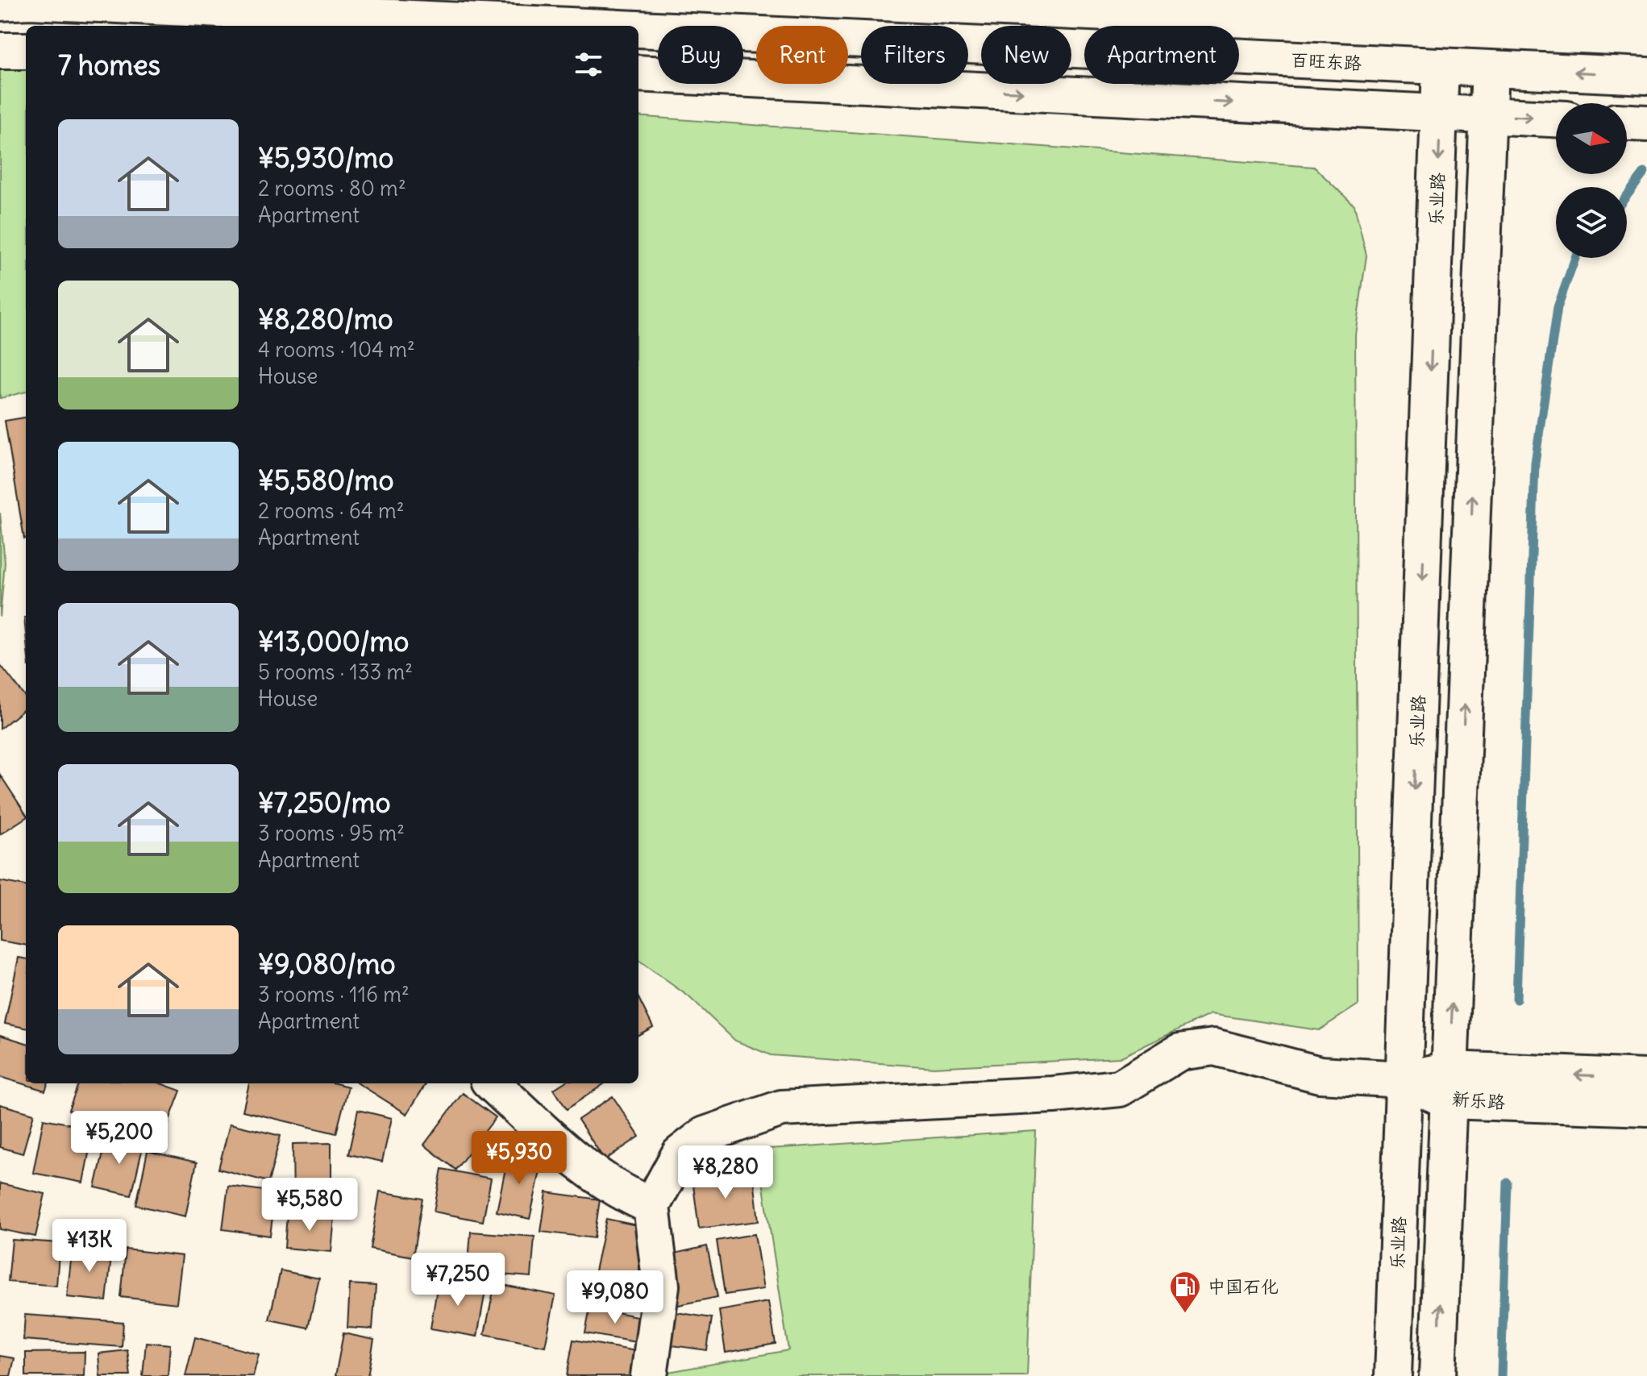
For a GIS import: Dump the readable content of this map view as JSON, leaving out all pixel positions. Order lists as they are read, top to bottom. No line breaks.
{"streets":{"main road":["百旺东路","乐业路","新乐路"]},"crossings":[["百旺东路","乐业路"],["乐业路","新乐路"]],"places":{"fuel station":["中国石化"]},"north":"right","page":{"chip":["Buy","Rent","Filters","New","Apartment"],"heading":"7 homes","list":[{"name":"¥5,930/mo","note":"2 rooms · 80 m² · Apartment"},{"name":"¥8,280/mo","note":"4 rooms · 104 m² · House"},{"name":"¥5,580/mo","note":"2 rooms · 64 m² · Apartment"},{"name":"¥13,000/mo","note":"5 rooms · 133 m² · House"},{"name":"¥7,250/mo","note":"3 rooms · 95 m² · Apartment"},{"name":"¥9,080/mo","note":"3 rooms · 116 m² · Apartment"}],"price":["¥5,200","¥5,930","¥8,280","¥5,580","¥13K","¥7,250","¥9,080"]}}
